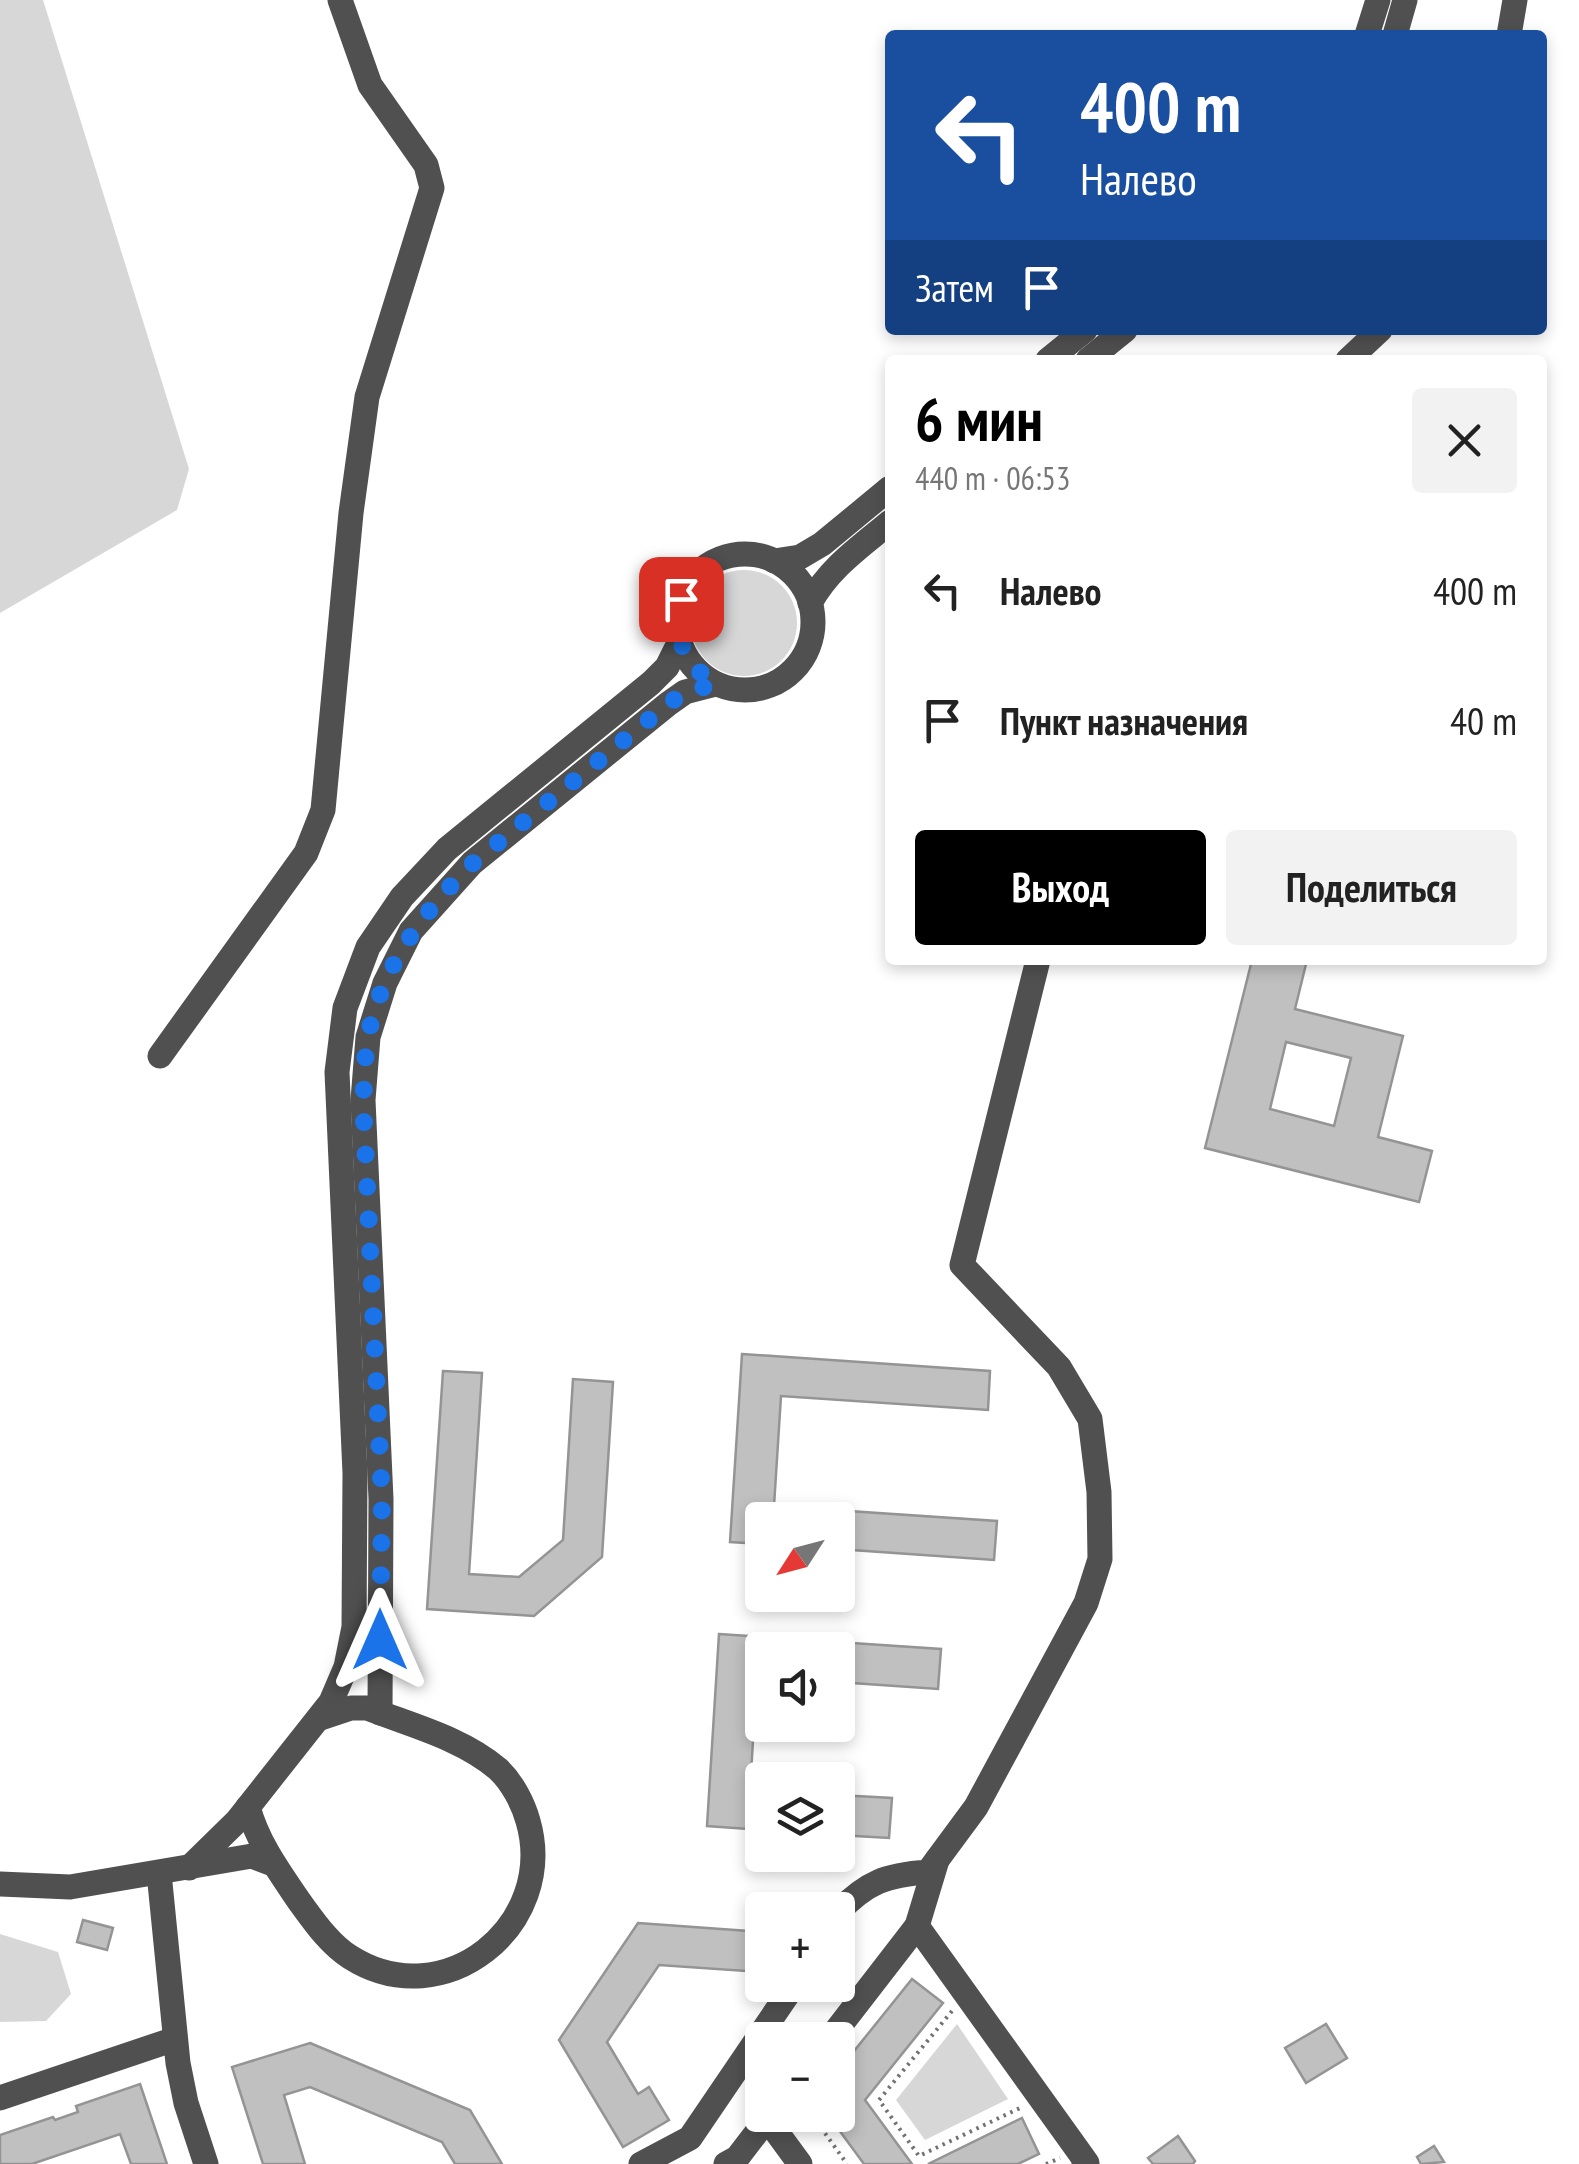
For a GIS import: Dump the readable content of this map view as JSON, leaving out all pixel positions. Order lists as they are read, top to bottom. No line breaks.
{"north":"bottom left","page":{"turn":["400 m","Налево"],"then":"Затем","heading":["6 мин","440 m · 06:53"],"list":[{"name":"Налево","value":"400 m"},{"name":"Пункт назначения","value":"40 m"}],"buttons":["Выход","Поделиться"],"map_buttons":["+","−"]}}
